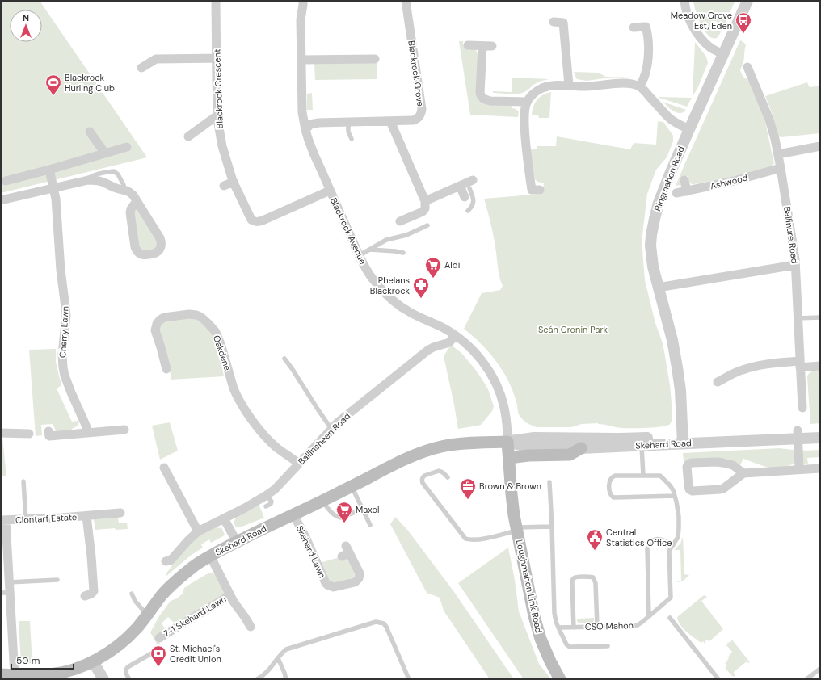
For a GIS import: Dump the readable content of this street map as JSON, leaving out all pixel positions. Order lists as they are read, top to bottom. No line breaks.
{"streets":{"main road":["Skehard Road","Loughmahon Link Road"],"street":["Blackrock Grove","Blackrock Crescent","Ringmahon Road","Ashwood","Blackrock Avenue","Ballinure Road","Cherry Lawn","Oakdene","Ballinsheen Road","Clontarf Estate","Skehard Lawn","7-1 Skehard Lawn"],"lane":["CSO Mahon"]},"crossings":[["Blackrock Grove","Blackrock Avenue"],["Blackrock Crescent","Blackrock Avenue"],["Ringmahon Road","Skehard Road"],["Ashwood","Ballinure Road"],["Blackrock Avenue","Ballinsheen Road"],["Blackrock Avenue","Skehard Road"],["Blackrock Avenue","Loughmahon Link Road"],["Oakdene","Ballinsheen Road"],["Skehard Road","Clontarf Estate"],["Skehard Road","Skehard Lawn"],["Skehard Road","Loughmahon Link Road"]],"parks":["Seán Cronin Park"],"places":{"bus stop":["Meadow Grove Est, Eden"],"sports":["Blackrock Hurling Club"],"supermarket":["Aldi","Maxol"],"pharmacy":["Phelans Blackrock"],"office":["Brown & Brown"],"public building":["Central Statistics Office"],"bank":["St. Michael's Credit Union"]},"scale_bar":"50 m","north":"top"}
